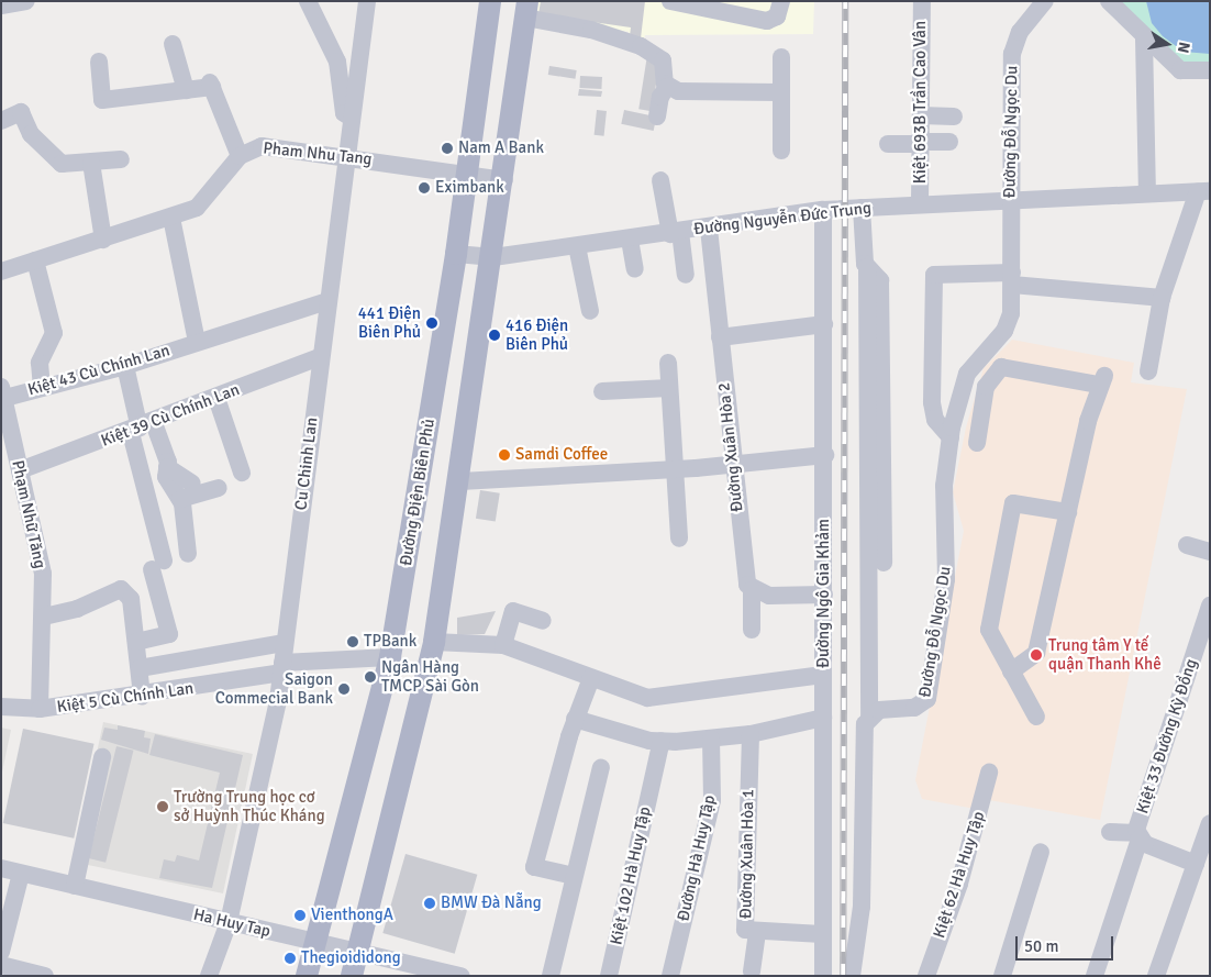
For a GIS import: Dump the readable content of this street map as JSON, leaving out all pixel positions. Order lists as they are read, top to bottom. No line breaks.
{"streets":{"main road":["Đường Điện Biên Phủ"],"street":["Kiệt 693B Trần Cao Vân","Đường Đỗ Ngọc Du","Pham Nhu Tang","Đường Nguyễn Đức Trung","Kiệt 43 Cù Chính Lan","Kiệt 39 Cù Chính Lan","Đường Xuân Hòa 2","Cu Chinh Lan","Phạm Nhữ Tăng","Đường Ngô Gia Khảm","Kiệt 5 Cù Chính Lan","Kiệt 33 Đường Kỳ Đồng","Đường Xuân Hòa 1","Đường Hà Huy Tập","Kiệt 62 Hà Huy Tập","Kiệt 102 Hà Huy Tập","Ha Huy Tap"]},"crossings":[["Kiệt 693B Trần Cao Vân","Đường Nguyễn Đức Trung"],["Đường Đỗ Ngọc Du","Đường Nguyễn Đức Trung"],["Pham Nhu Tang","Cu Chinh Lan"],["Pham Nhu Tang","Đường Điện Biên Phủ"],["Đường Nguyễn Đức Trung","Đường Xuân Hòa 2"],["Đường Nguyễn Đức Trung","Đường Điện Biên Phủ"],["Đường Nguyễn Đức Trung","Đường Ngô Gia Khảm"],["Kiệt 43 Cù Chính Lan","Cu Chinh Lan"],["Kiệt 43 Cù Chính Lan","Phạm Nhữ Tăng"],["Kiệt 39 Cù Chính Lan","Cu Chinh Lan"],["Kiệt 39 Cù Chính Lan","Phạm Nhữ Tăng"],["Cu Chinh Lan","Kiệt 5 Cù Chính Lan"],["Cu Chinh Lan","Ha Huy Tap"],["Đường Điện Biên Phủ","Kiệt 5 Cù Chính Lan"],["Đường Điện Biên Phủ","Ha Huy Tap"],["Phạm Nhữ Tăng","Kiệt 5 Cù Chính Lan"],["Đường Ngô Gia Khảm","Đường Xuân Hòa 1"]],"places":["Nam A Bank","Eximbank","441 Điện Biên Phủ","416 Điện Biên Phủ","Samdi Coffee","TPBank","Trung tâm Y tế quận Thanh Khê","Ngân Hàng TMCP Sài Gòn","Saigon Commecial Bank","Trường Trung học cơ sở Huỳnh Thúc Kháng","BMW Đà Nẵng","VienthongA","Thegioididong"],"scale_bar":"50 m","north":"right"}
